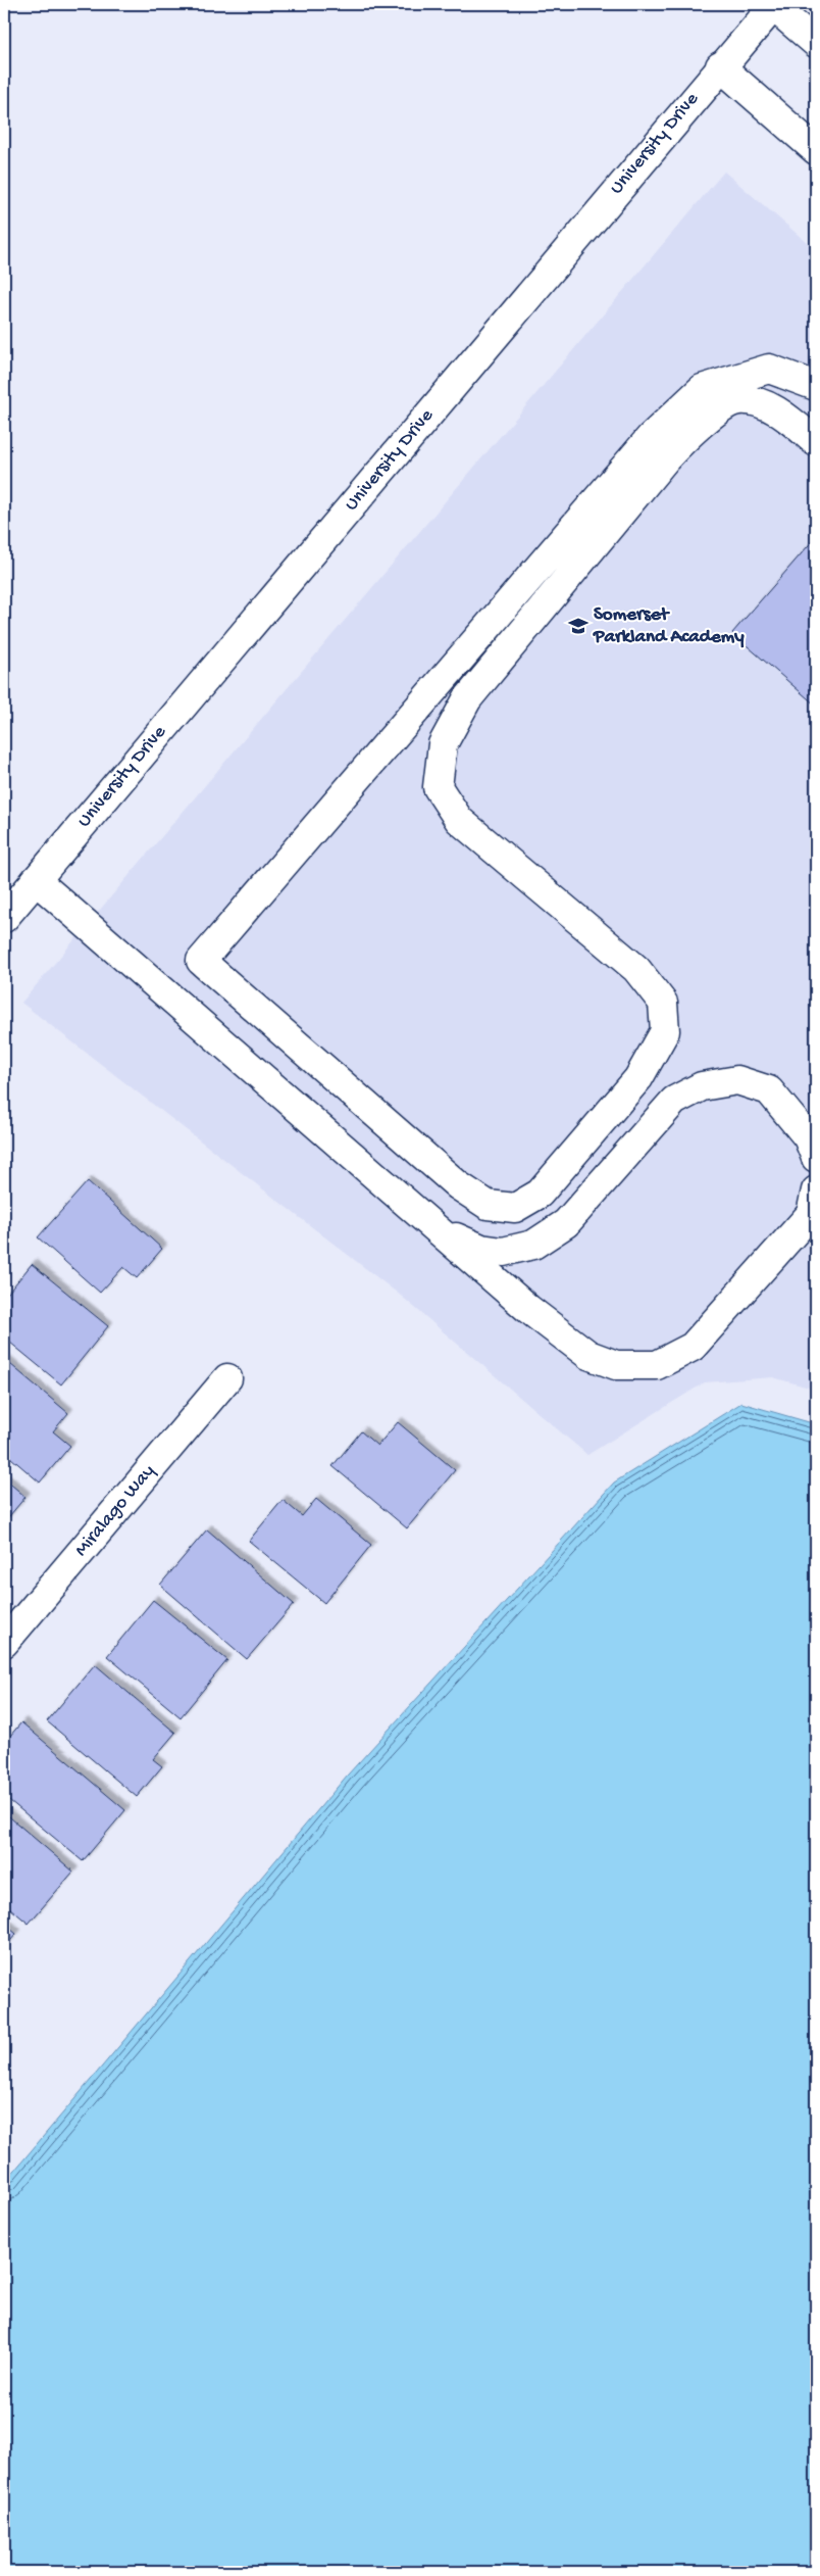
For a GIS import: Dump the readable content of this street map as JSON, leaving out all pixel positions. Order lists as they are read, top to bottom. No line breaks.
{"streets":{"main road":["University Drive","Miralago Way"]},"places":{"school or university":["Somerset Parkland Academy"]}}
